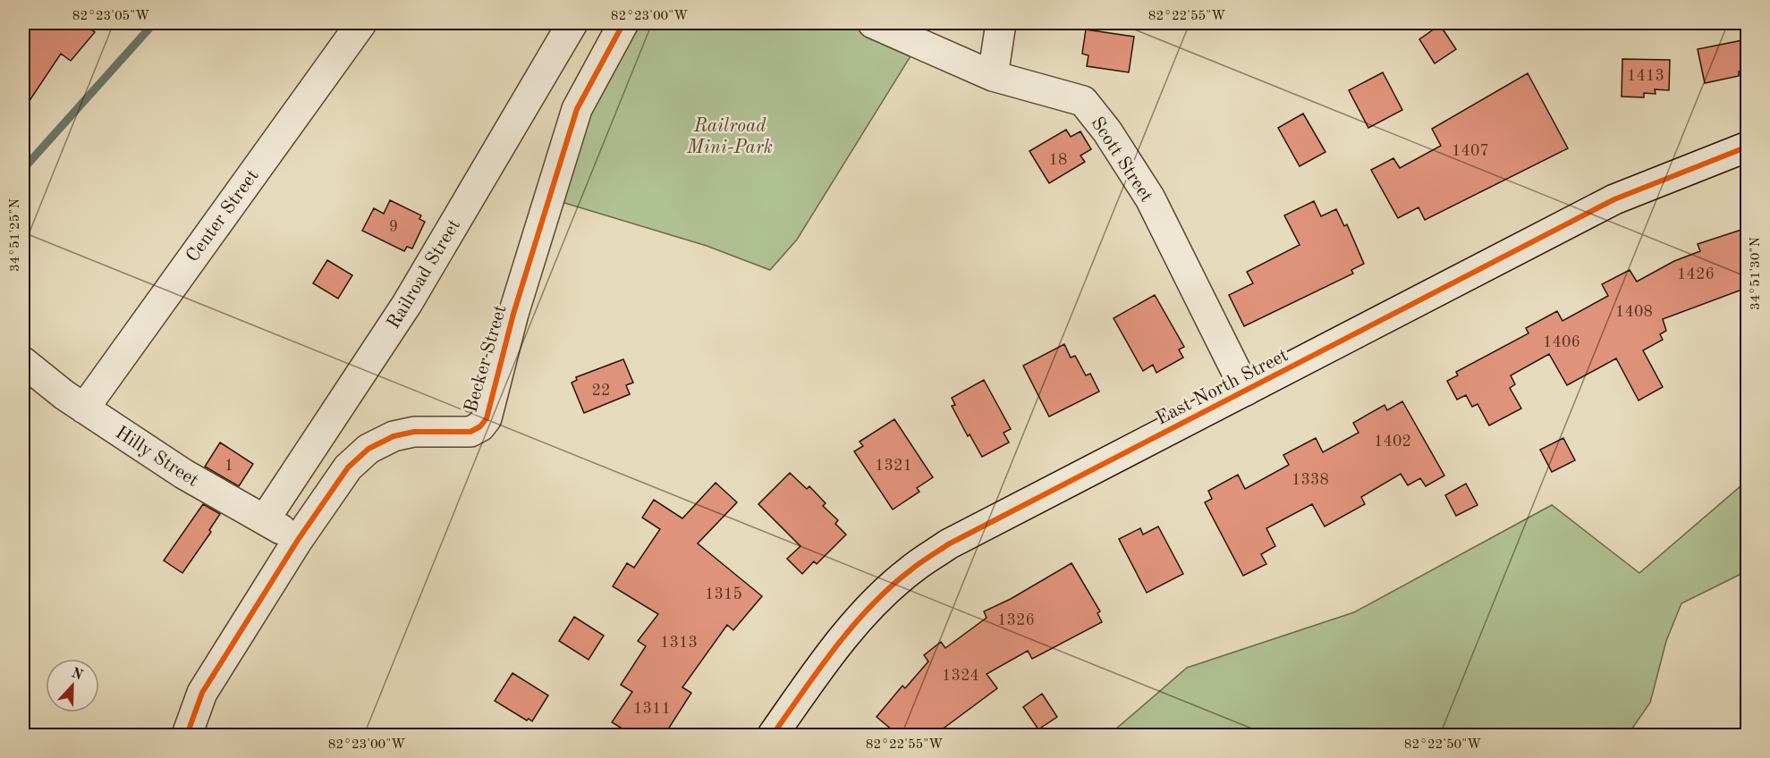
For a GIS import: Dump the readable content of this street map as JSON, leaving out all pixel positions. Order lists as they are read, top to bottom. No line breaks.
{"streets":{"street":["Scott Street","Center Street","Railroad Street","Becker Street","East North Street","Hilly Street"]},"crossings":[["Scott Street","East North Street"],["Center Street","Hilly Street"],["Railroad Street","Hilly Street"],["Becker Street","Hilly Street"]],"parks":["Railroad Mini-Park"],"house_numbers":["1413","1407","18","9","1426","1408","1406","22","1402","1","1321","1338","1315","1326","1313","1324","1311"],"north":"top","coordinates":["82°23'05\"W","82°23'00\"W","82°22'55\"W","34°51'25\"N","34°51'30\"N","82°22'50\"W"]}
